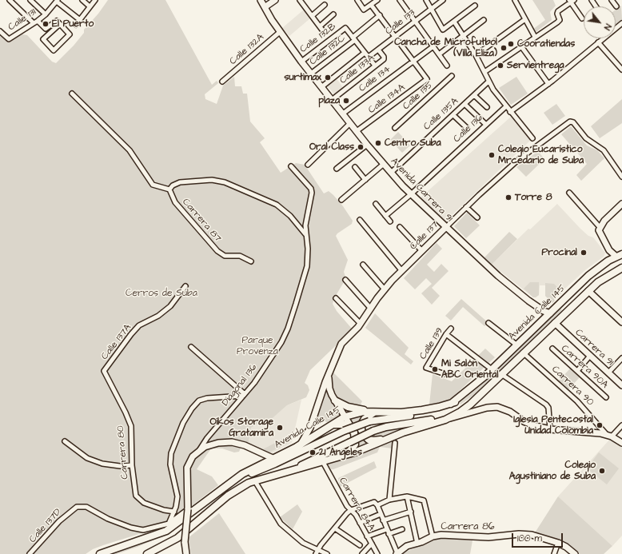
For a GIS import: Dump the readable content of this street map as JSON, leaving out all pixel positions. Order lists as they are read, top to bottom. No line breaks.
{"streets":{"main road":["Avenida Calle 145"],"street":["Calle 131","Calle 133","Calle 132B","Calle 132A","Calle 132C","Calle 133A","Calle 134","Calle 135","Calle 134A","Calle 135A","Calle 136","Avenida Carrera 91","Carrera 87","Calle 137","Calle 137A","Calle 139","Carrera 91","Carrera 90A","Diagonal 136","Carrera 90","Carrera 80","Carrera 84A","Calle 137D","Carrera 86"]},"crossings":[["Calle 133","Calle 133A"],["Calle 132B","Calle 132C"],["Calle 132B","Avenida Carrera 91"],["Calle 132A","Avenida Carrera 91"],["Calle 132C","Avenida Carrera 91"],["Calle 133A","Avenida Carrera 91"],["Calle 134","Calle 134A"],["Calle 134","Avenida Carrera 91"],["Calle 134A","Avenida Carrera 91"],["Calle 135A","Avenida Carrera 91"],["Calle 136","Avenida Carrera 91"],["Avenida Carrera 91","Calle 137"],["Avenida Carrera 91","Avenida Calle 145"],["Calle 137","Avenida Calle 145"],["Avenida Calle 145","Carrera 91"],["Avenida Calle 145","Diagonal 136"],["Avenida Calle 145","Carrera 90"],["Avenida Calle 145","Carrera 84A"],["Calle 137A","Carrera 80"]],"parks":["Cerros de Suba","Parque Provenza"],"places":["El Puerto","Cooratiendas","Cancha de Microfutbol (Villa Eliza)","Servientrega","surtimax","plaza","Centro Suba","Oral Class","Colegio Eucarístico Mrcedario de Suba","Torre 8","Procinal","Mi Salón ABC Oriental","Iglesia Pentecostal Unidad Colombia","Oikos Storage Gratamira","21 Ángeles","Colegio Agustiniano de Suba"],"scale_bar":"100 m","north":"bottom right"}
